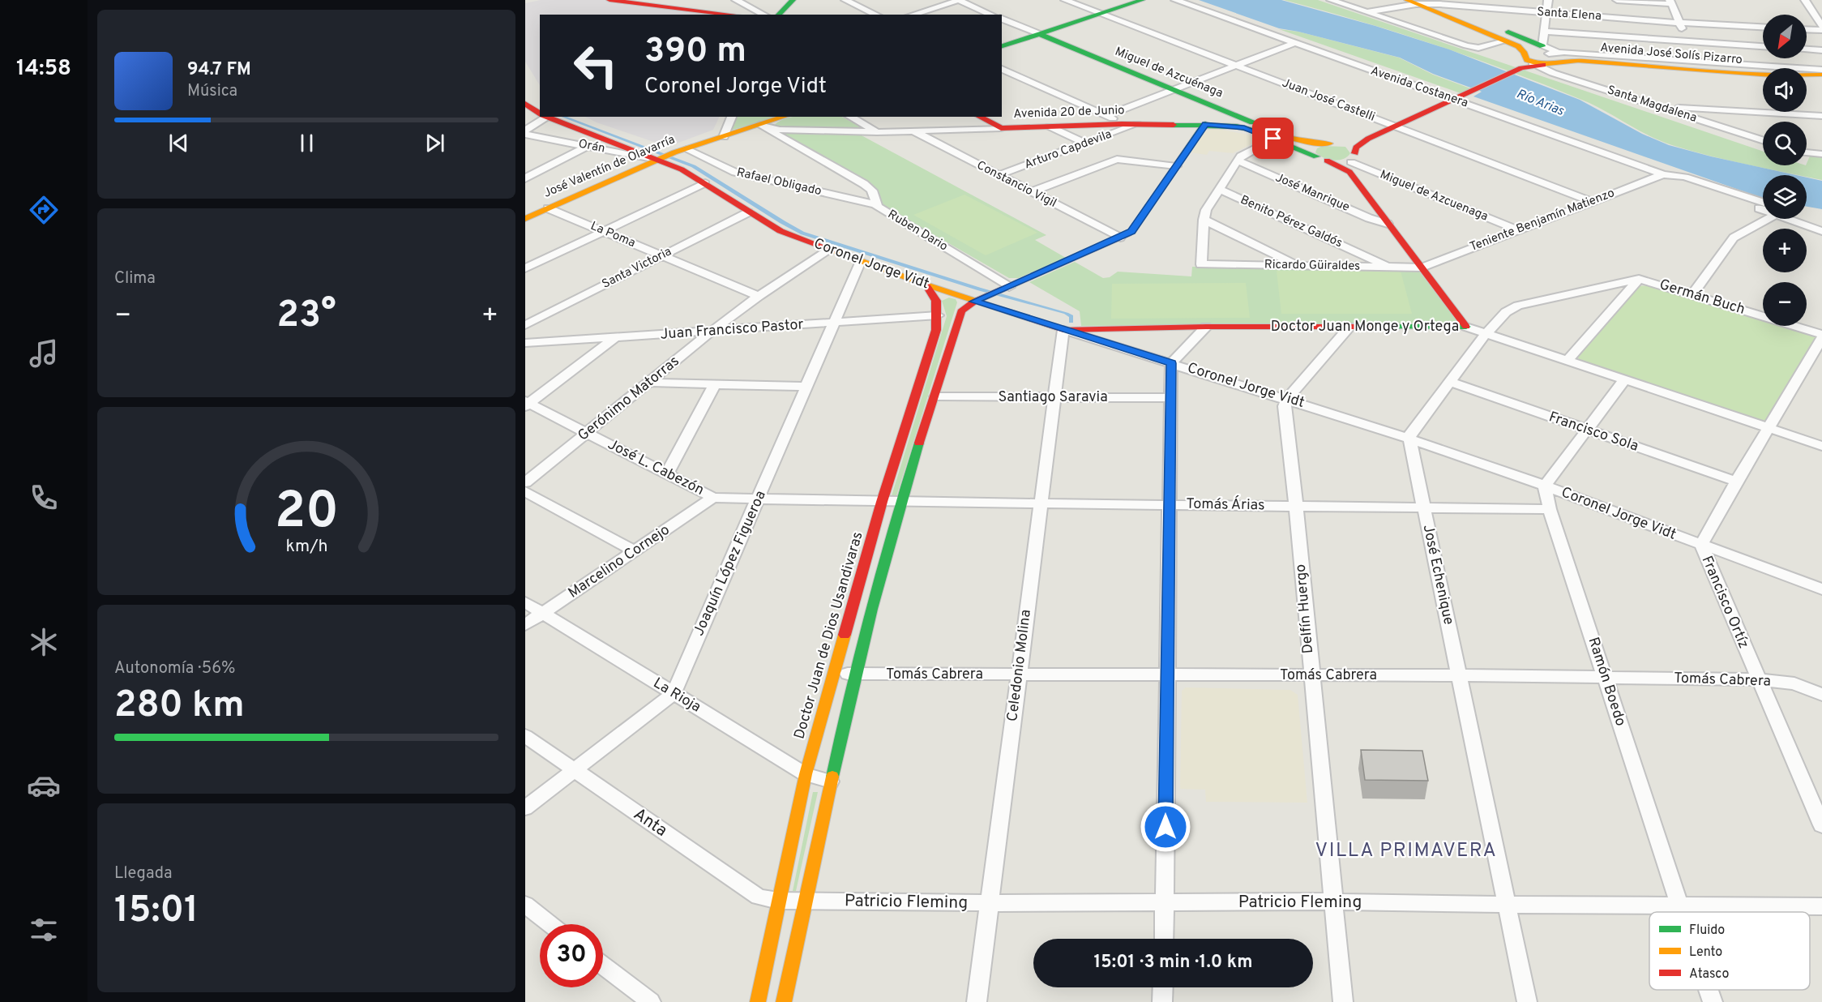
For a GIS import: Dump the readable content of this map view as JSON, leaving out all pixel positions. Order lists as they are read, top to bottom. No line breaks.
{"streets":{"main road":["Avenida José Solís Pizarro","Miguel de Azcuénaga","Avenida 20 de Junio","José Valentín de Olavarría","Coronel Jorge Vidt","Doctor Juan Monge y Ortega","Doctor Juan de Dios Usandivaras"],"street":["Santa Elena","Avenida Costanera","Juan José Castelli","Santa Magdalena","Orán","Arturo Capdevila","Rafael Obligado","Constancio Vigil","José Manrique","Miguel de Azcuenaga","Teniente Benjamín Matienzo","Benito Pérez Galdós","Ruben Dario","La Poma","Ricardo Güiraldes","Santa Victoria","Germán Buch","Juan Francisco Pastor","Santiago Saravia","Gerónimo Matorras","Francisco Sola","José L. Cabezón","Tomás Árias","Marcelino Cornejo","Joaquín López Figueroa","José Echenique","Francisco Ortíz","Delfín Huergo","Celedonio Molina","Tomás Cabrera","Ramón Boedo","La Rioja","Anta","Patricio Fleming"]},"crossings":[["Avenida José Solís Pizarro","Miguel de Azcuénaga"],["Avenida José Solís Pizarro","Avenida Costanera"],["Avenida José Solís Pizarro","Juan José Castelli"],["Avenida José Solís Pizarro","Santa Magdalena"],["Avenida José Solís Pizarro","Avenida 20 de Junio"],["Avenida José Solís Pizarro","Miguel de Azcuenaga"],["Miguel de Azcuénaga","Avenida 20 de Junio"],["Miguel de Azcuénaga","Miguel de Azcuenaga"],["Avenida Costanera","Teniente Benjamín Matienzo"],["Juan José Castelli","Teniente Benjamín Matienzo"],["Avenida 20 de Junio","Arturo Capdevila"],["Avenida 20 de Junio","José Valentín de Olavarría"],["Avenida 20 de Junio","Constancio Vigil"],["Avenida 20 de Junio","José Manrique"],["Avenida 20 de Junio","Miguel de Azcuenaga"],["Avenida 20 de Junio","Teniente Benjamín Matienzo"],["Avenida 20 de Junio","Ruben Dario"],["Avenida 20 de Junio","Ricardo Güiraldes"],["Avenida 20 de Junio","Doctor Juan Monge y Ortega"],["Orán","José Valentín de Olavarría"],["Orán","Coronel Jorge Vidt"],["Arturo Capdevila","Constancio Vigil"],["José Valentín de Olavarría","Rafael Obligado"],["José Valentín de Olavarría","Ruben Dario"],["José Valentín de Olavarría","La Poma"],["José Valentín de Olavarría","Coronel Jorge Vidt"],["Rafael Obligado","Ruben Dario"],["Miguel de Azcuenaga","Teniente Benjamín Matienzo"],["Teniente Benjamín Matienzo","Ricardo Güiraldes"],["Benito Pérez Galdós","Ricardo Güiraldes"],["La Poma","Santa Victoria"],["La Poma","Gerónimo Matorras"],["Coronel Jorge Vidt","Santa Victoria"],["Coronel Jorge Vidt","Doctor Juan Monge y Ortega"],["Coronel Jorge Vidt","Gerónimo Matorras"],["Coronel Jorge Vidt","Joaquín López Figueroa"],["Coronel Jorge Vidt","José Echenique"],["Coronel Jorge Vidt","Francisco Ortíz"],["Coronel Jorge Vidt","Delfín Huergo"],["Coronel Jorge Vidt","Doctor Juan de Dios Usandivaras"],["Coronel Jorge Vidt","Celedonio Molina"],["Coronel Jorge Vidt","Ramón Boedo"],["Doctor Juan Monge y Ortega","Francisco Ortíz"],["Doctor Juan Monge y Ortega","Celedonio Molina"],["Juan Francisco Pastor","Gerónimo Matorras"],["Juan Francisco Pastor","Joaquín López Figueroa"],["Juan Francisco Pastor","Doctor Juan de Dios Usandivaras"],["Santiago Saravia","Celedonio Molina"],["Gerónimo Matorras","José L. Cabezón"],["Francisco Sola","Francisco Ortíz"],["José L. Cabezón","Tomás Árias"],["José L. Cabezón","Marcelino Cornejo"],["José L. Cabezón","Joaquín López Figueroa"],["José L. Cabezón","Doctor Juan de Dios Usandivaras"],["Tomás Árias","José Echenique"],["Tomás Árias","Delfín Huergo"],["Tomás Árias","Celedonio Molina"],["Tomás Árias","Ramón Boedo"],["Marcelino Cornejo","La Rioja"],["Joaquín López Figueroa","La Rioja"],["Joaquín López Figueroa","Anta"],["José Echenique","Tomás Cabrera"],["José Echenique","Patricio Fleming"],["Francisco Ortíz","Tomás Cabrera"],["Delfín Huergo","Tomás Cabrera"],["Delfín Huergo","Patricio Fleming"],["Doctor Juan de Dios Usandivaras","Tomás Cabrera"],["Doctor Juan de Dios Usandivaras","La Rioja"],["Doctor Juan de Dios Usandivaras","Anta"],["Doctor Juan de Dios Usandivaras","Patricio Fleming"],["Celedonio Molina","Tomás Cabrera"],["Celedonio Molina","Patricio Fleming"],["Tomás Cabrera","Ramón Boedo"],["Ramón Boedo","Patricio Fleming"],["Anta","Patricio Fleming"]],"districts":["VILLA PRIMAVERA"],"water":["Río Arias"],"legend":["Fluido","Lento","Atasco"],"north":"bottom left","page":{"tabs":"14:58","map_buttons":["+","−"],"turn":["390 m","Coronel Jorge Vidt"],"song":["94.7 FM","Música"],"tile":["Clima",["Autonomía · 56%","280 km"],["Llegada","15:01"]],"heat":["−","23°","+"],"limit":"30","trip":"15:01 · 3 min · 1.0 km","gauge":["20","km/h"]}}
